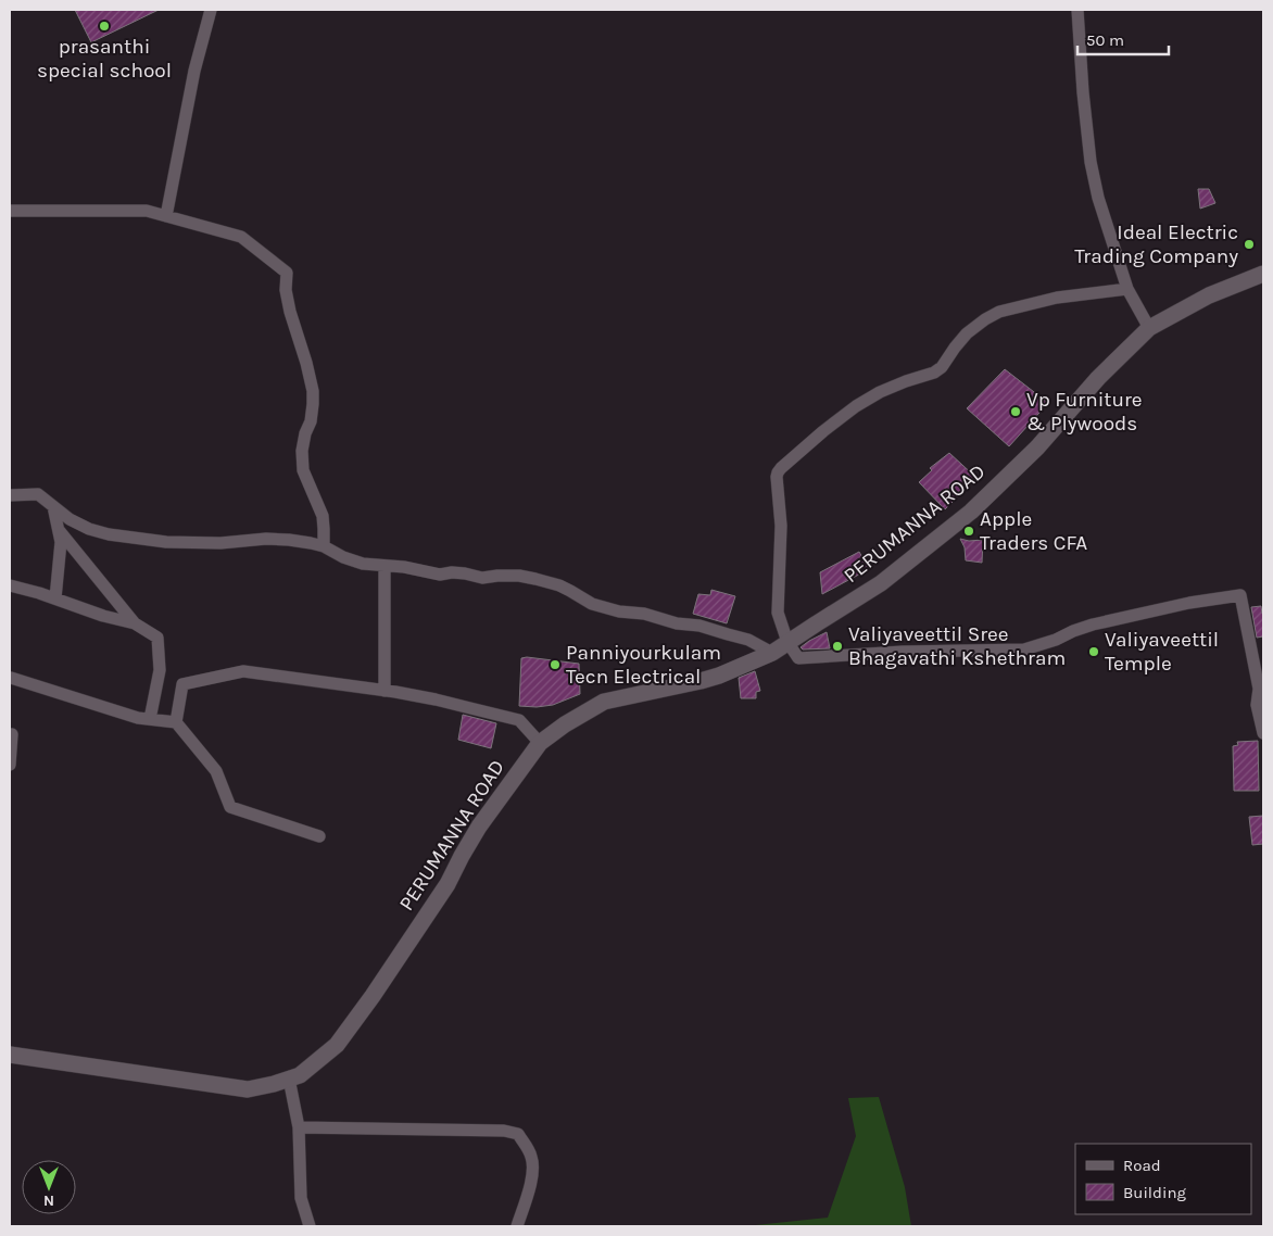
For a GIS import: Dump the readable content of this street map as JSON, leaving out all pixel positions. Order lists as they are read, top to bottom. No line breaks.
{"streets":{"main road":["PERUMANNA ROAD"]},"places":["prasanthi special school","Ideal Electric Trading Company","Vp Furniture & Plywoods","Apple Traders CFA","Valiyaveettil Sree Bhagavathi Kshethram","Valiyaveettil Temple","Panniyourkulam Tecn Electrical"],"legend":["Road","Building"],"scale_bar":"50 m","north":"bottom"}
